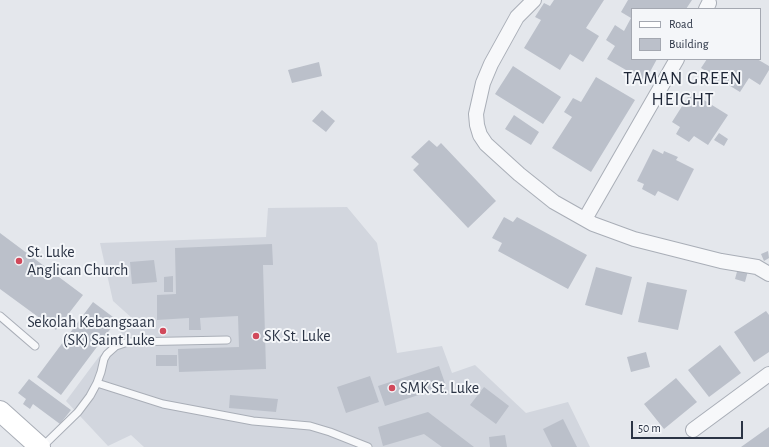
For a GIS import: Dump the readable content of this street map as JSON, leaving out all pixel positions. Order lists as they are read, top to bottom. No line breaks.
{"districts":["TAMAN GREEN HEIGHT"],"places":["St. Luke Anglican Church","Sekolah Kebangsaan (SK) Saint Luke","SK St. Luke","SMK St. Luke"],"legend":["Road","Building"],"scale_bar":"50 m"}
